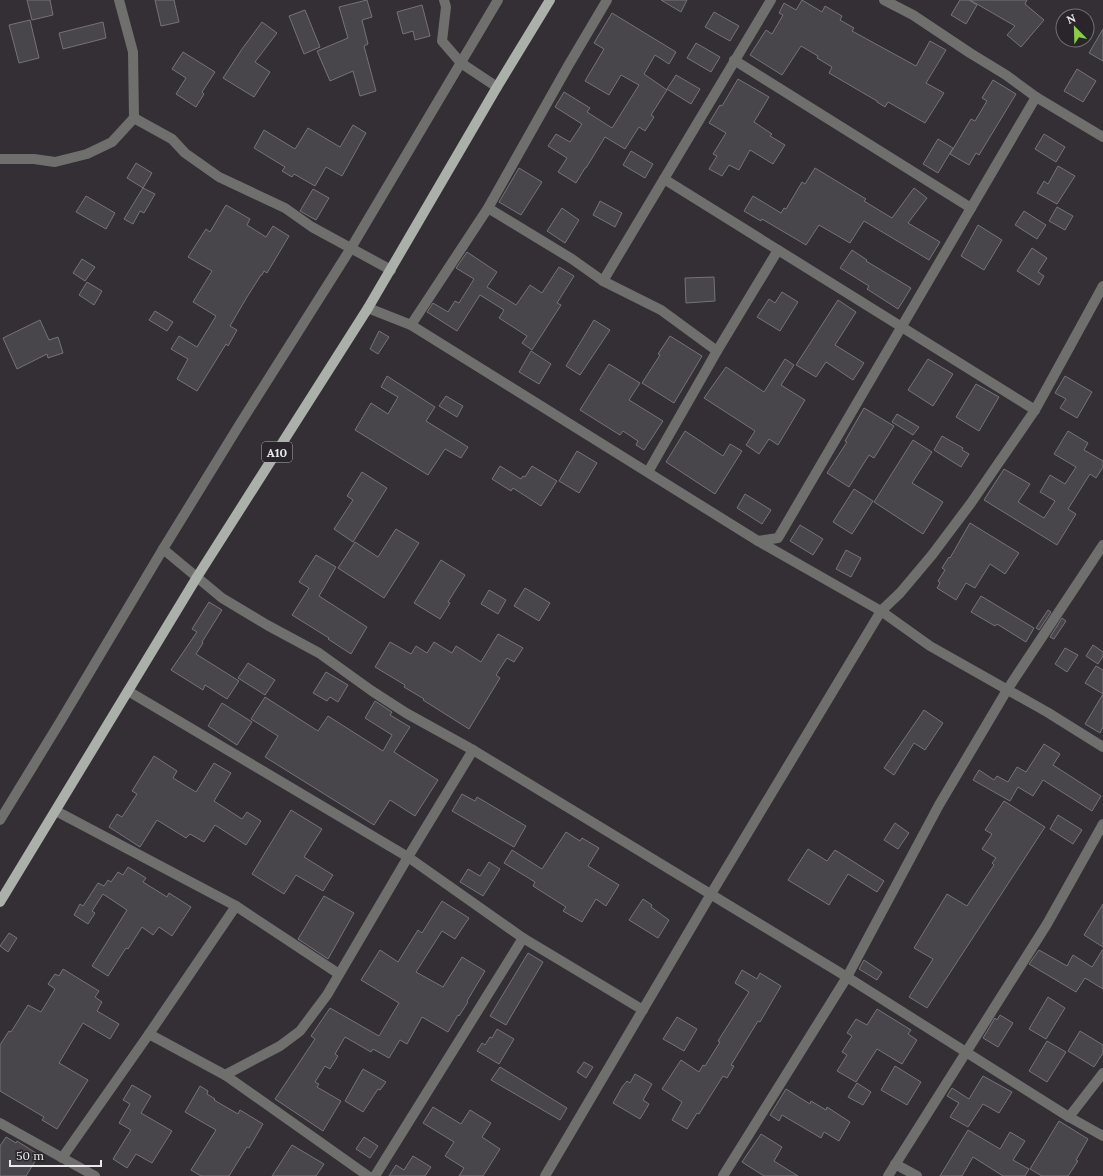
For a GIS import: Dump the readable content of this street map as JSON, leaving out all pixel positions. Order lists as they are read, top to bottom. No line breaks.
{"streets":{"main road":["A10"]},"scale_bar":"50 m","north":"top left"}
